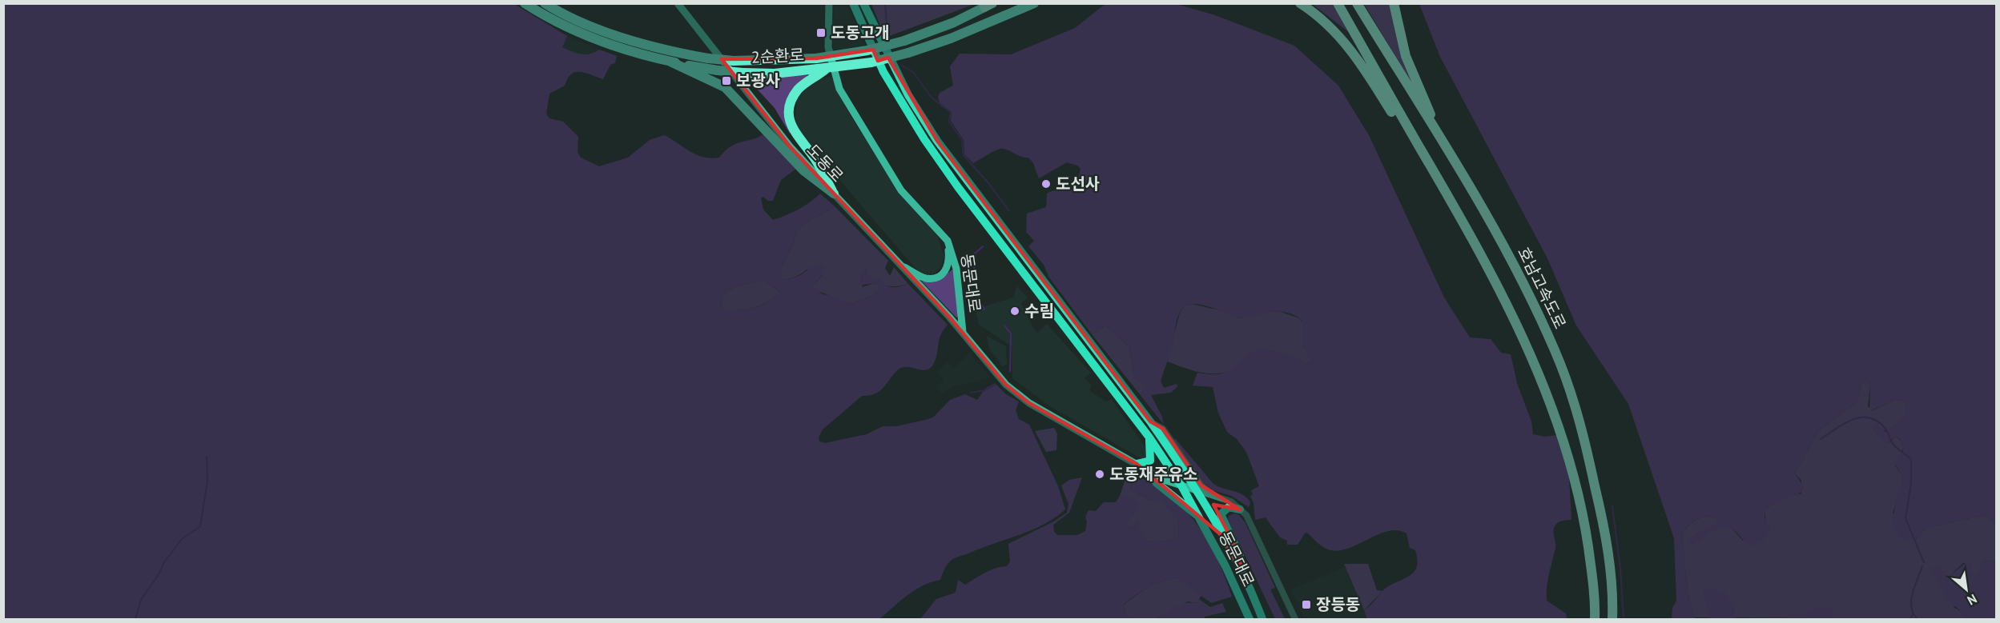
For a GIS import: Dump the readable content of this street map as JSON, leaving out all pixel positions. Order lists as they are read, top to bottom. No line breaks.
{"streets":{"highway":["2순환로","호남고속도로"],"main road":["도동로","동문대로"]},"crossings":[["도동로","동문대로"]],"places":{"transit":["도동고개","보광사","장등동"],"other":["도선사","수림","도동재주유소"]},"north":"bottom right"}
